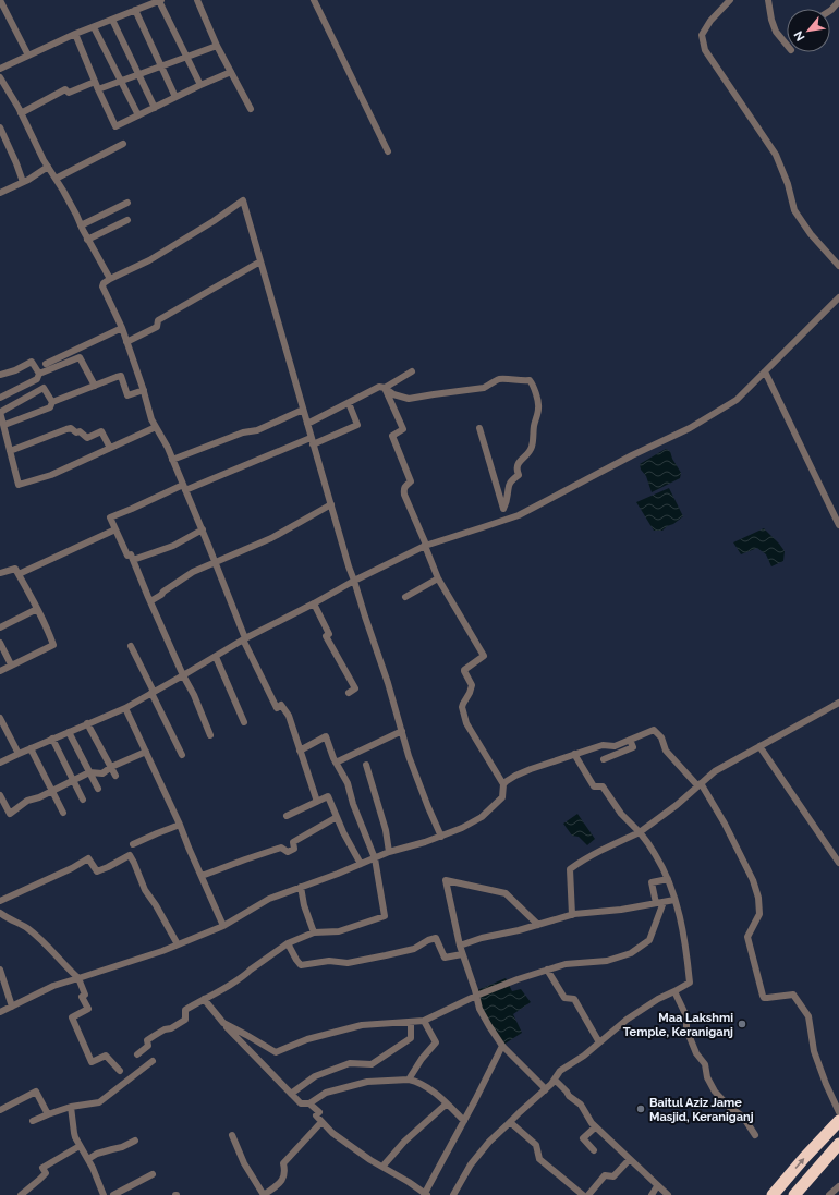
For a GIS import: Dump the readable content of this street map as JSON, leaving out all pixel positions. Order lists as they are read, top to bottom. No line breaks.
{"places":["Maa Lakshmi Temple, Keraniganj","Baitul Aziz Jame Masjid, Keraniganj"],"north":"bottom left"}
